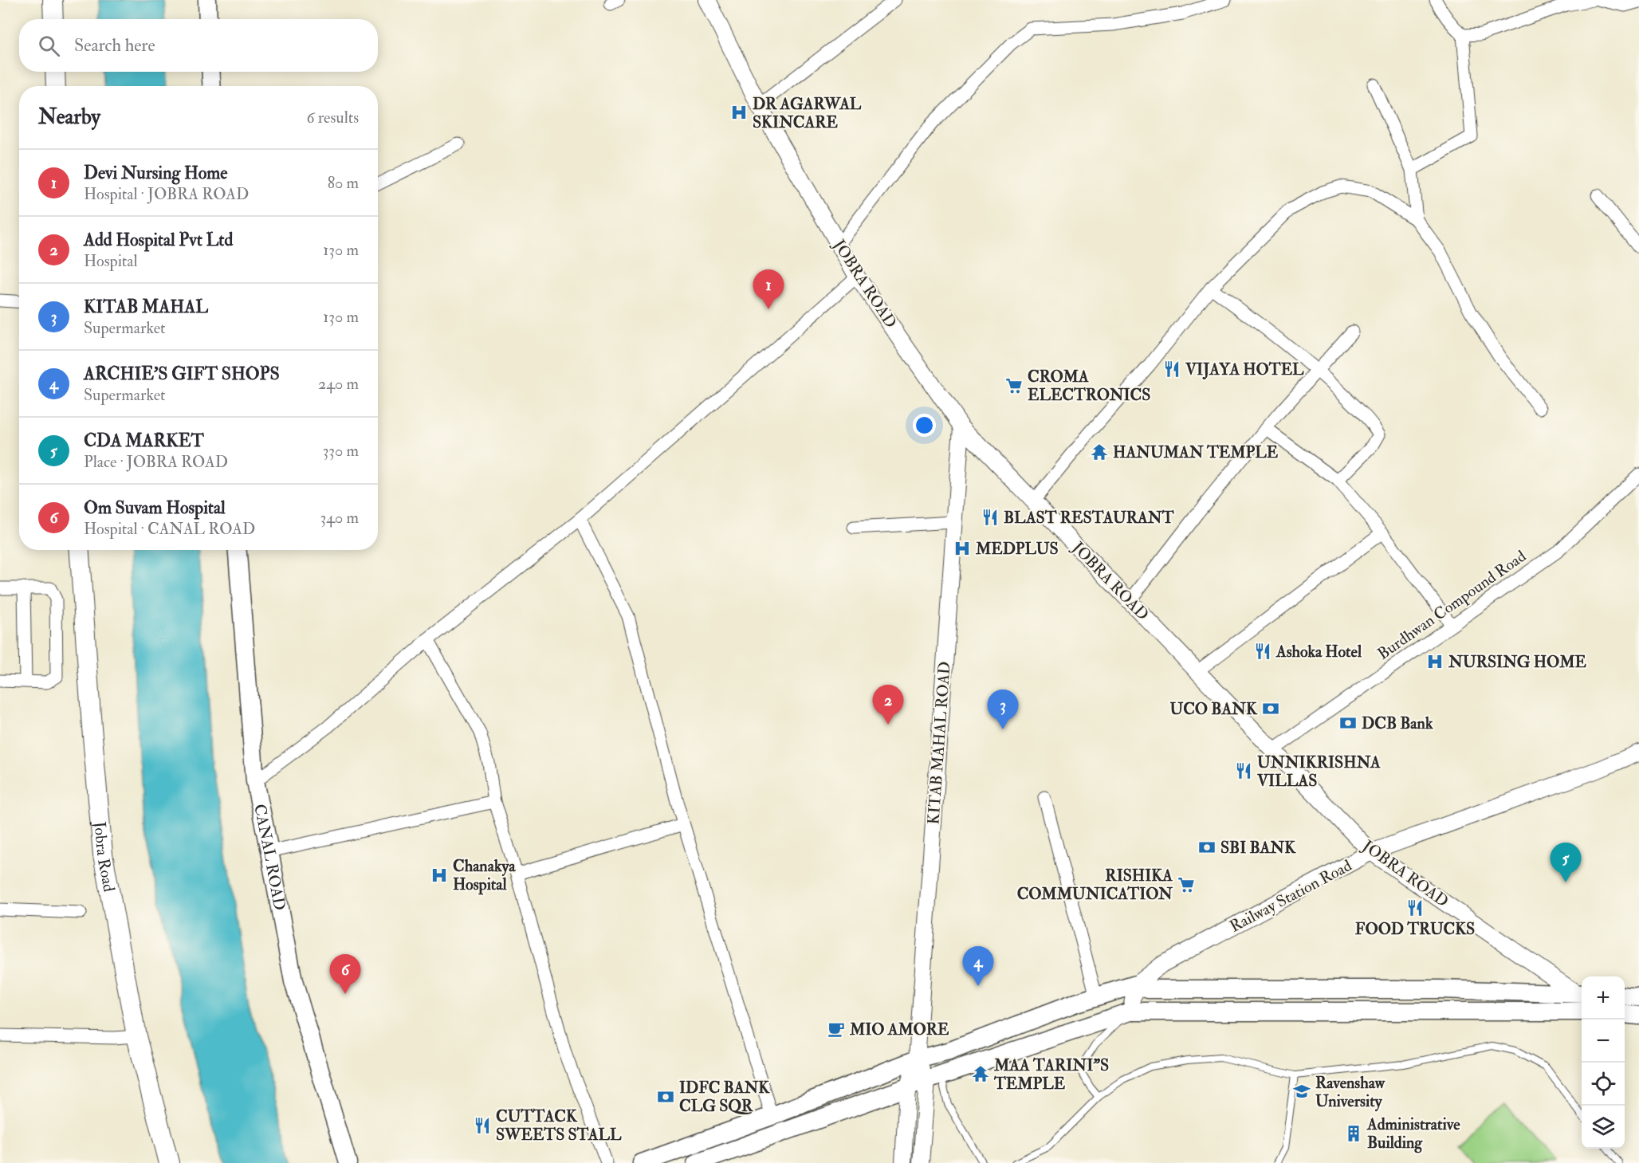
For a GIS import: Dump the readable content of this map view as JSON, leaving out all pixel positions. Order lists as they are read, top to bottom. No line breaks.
{"streets":{"main road":["Jobra Road","CANAL ROAD"],"street":["JOBRA ROAD","Burdhwan Compound Road","KITAB MAHAL ROAD","Railway Station Road"]},"crossings":[["JOBRA ROAD","Burdhwan Compound Road"],["JOBRA ROAD","KITAB MAHAL ROAD"],["JOBRA ROAD","Railway Station Road"]],"places":{"hospital":["DR AGARWAL SKINCARE","MEDPLUS","NURSING HOME","Chanakya Hospital"],"restaurant":["VIJAYA HOTEL","BLAST RESTAURANT","Ashoka Hotel","UNNIKRISHNA VILLAS","FOOD TRUCKS","CUTTACK SWEETS STALL"],"supermarket":["CROMA ELECTRONICS","RISHIKA COMMUNICATION"],"temple":["HANUMAN TEMPLE","MAA TARINI\"S TEMPLE"],"bank":["UCO BANK","DCB Bank","SBI BANK","IDFC BANK CLG SQR"],"cafe":["MIO AMORE"],"school or university":["Ravenshaw University"],"building":["Administrative Building"]},"page":{"search":"Search here","heading":["Nearby","6 results"],"list":[{"mark":"1","name":"Devi Nursing Home","note":"Hospital · JOBRA ROAD","value":"80 m"},{"mark":"2","name":"Add Hospital Pvt Ltd","note":"Hospital","value":"130 m"},{"mark":"3","name":"KITAB MAHAL","note":"Supermarket","value":"130 m"},{"mark":"4","name":"ARCHIE'S GIFT SHOPS","note":"Supermarket","value":"240 m"},{"mark":"5","name":"CDA MARKET","note":"Place · JOBRA ROAD","value":"330 m"},{"mark":"6","name":"Om Suvam Hospital","note":"Hospital · CANAL ROAD","value":"340 m"}],"pins":["1","2","3","5","4","6"],"map_buttons":["+","−"]}}
